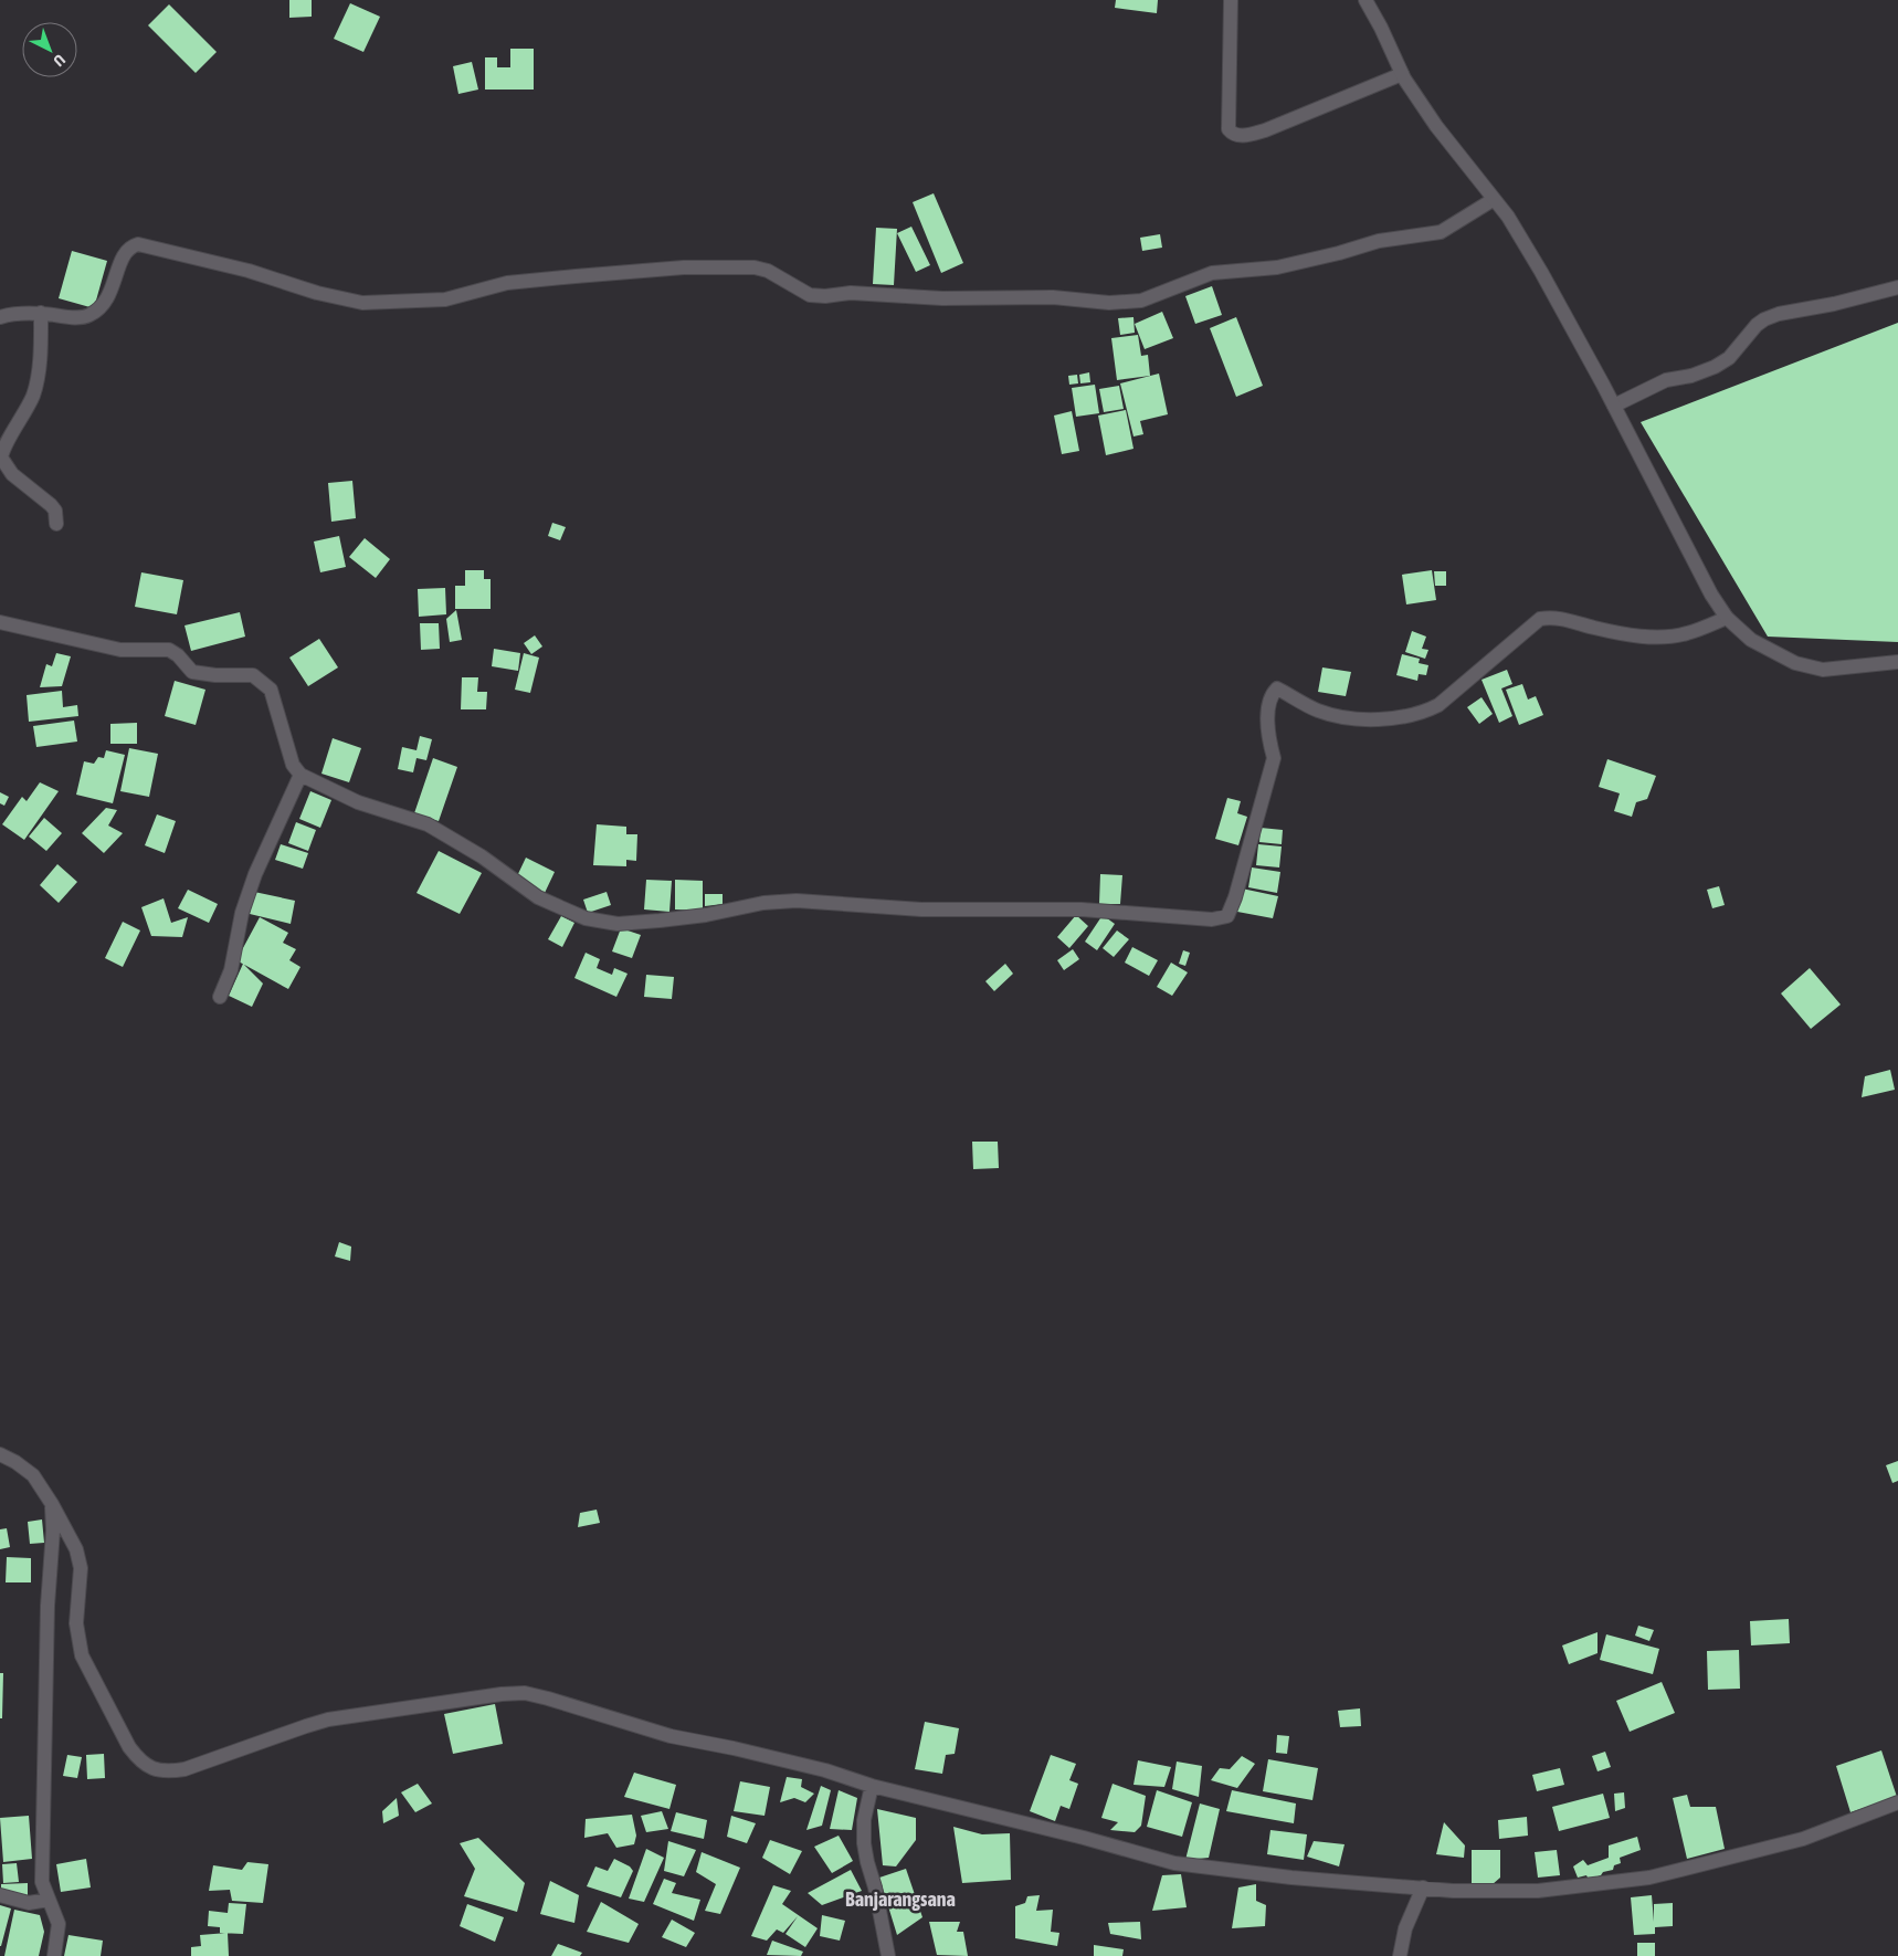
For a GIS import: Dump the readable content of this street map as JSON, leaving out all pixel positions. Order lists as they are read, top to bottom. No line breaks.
{"districts":["Banjarangsana"],"north":"bottom right"}
